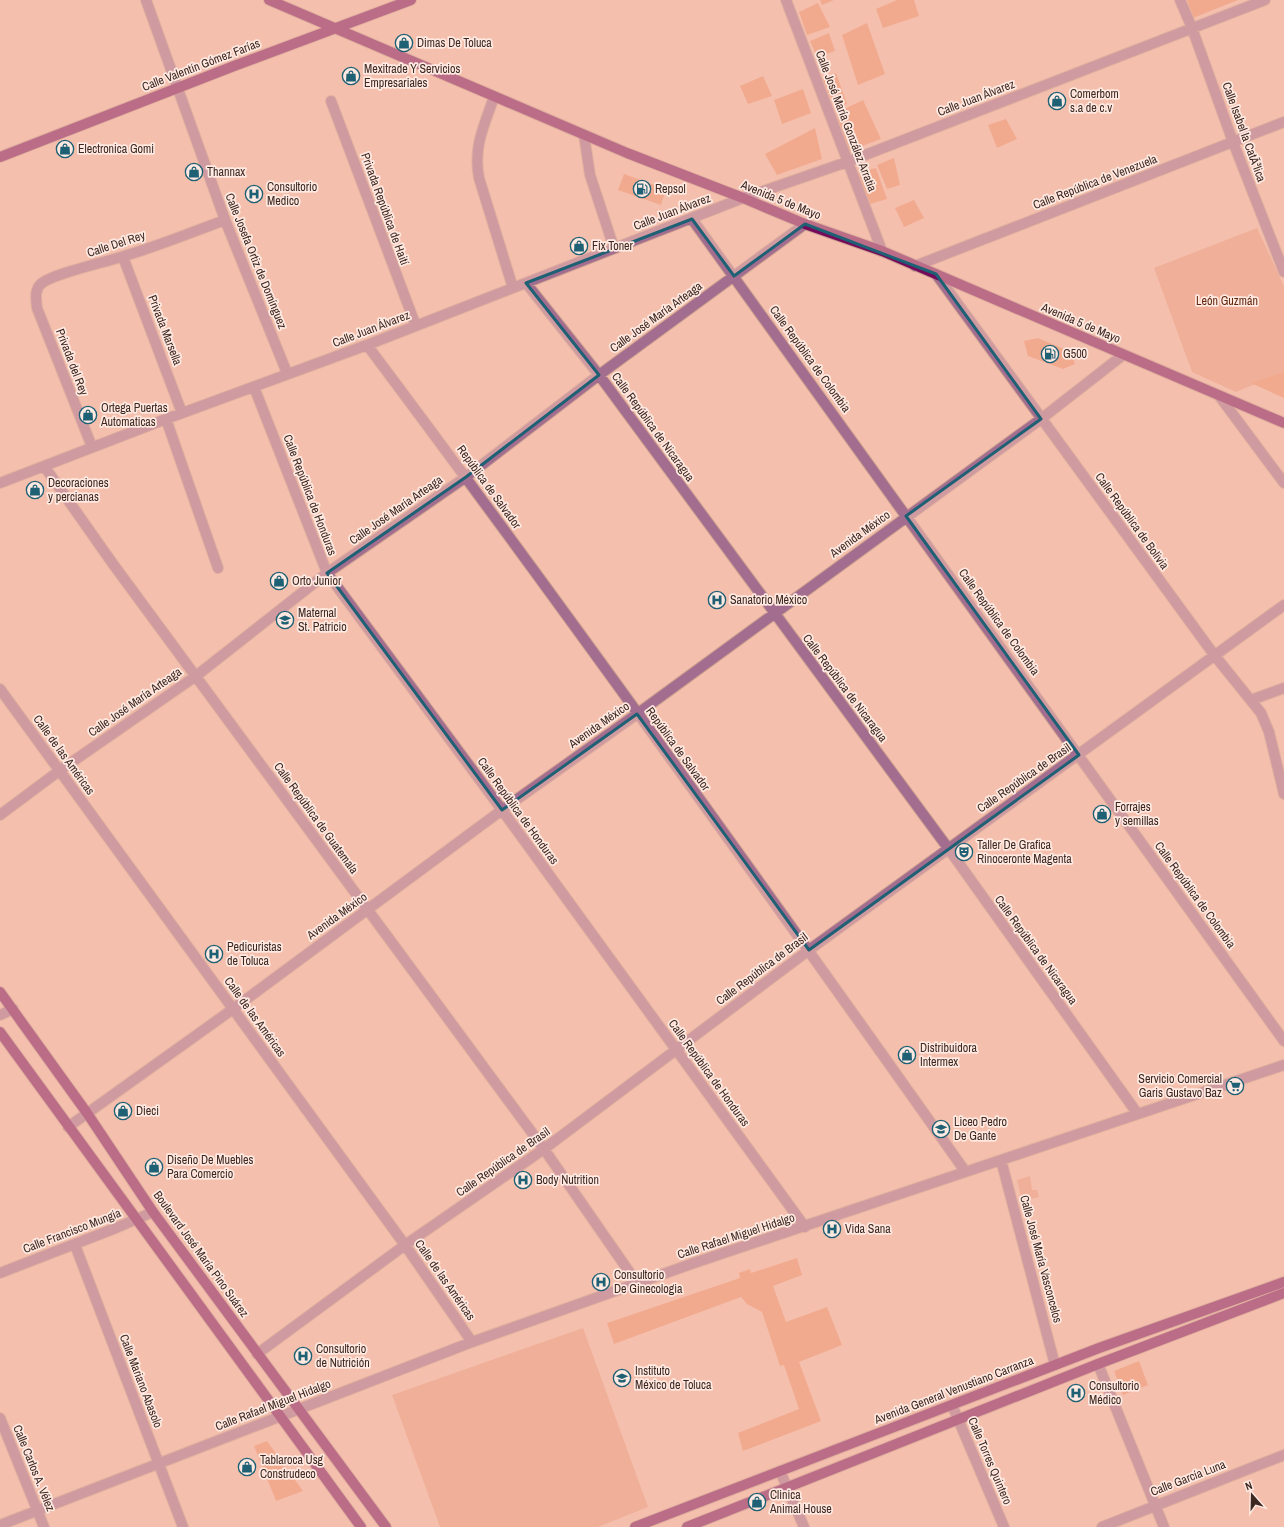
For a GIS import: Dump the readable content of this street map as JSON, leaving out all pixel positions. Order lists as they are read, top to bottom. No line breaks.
{"streets":{"main road":["Calle Valentín Gómez Farías","Avenida 5 de Mayo","Boulevard José María Pino Suárez","Avenida General Venustiano Carranza"],"street":["Calle Juan Álvarez","Calle José María González Arratia","Calle Isabel la CatÃ³lica","Calle República de Venezuela","Privada República de Haití","Calle Del Rey","Calle Josefa Ortiz de Domínguez","Calle José María Arteaga","Privada Marsella","Calle República de Colombia","Privada del Rey","Calle República de Nicaragua","República de Salvador","Calle República de Honduras","Calle República de Bolivia","Avenida México","Calle de las Américas","Calle República de Brasil","Calle República de Guatemala","Calle Francisco Mungia","Calle Rafael Miguel Hidalgo","Calle José María Vasconcelos","Calle Mariano Abasolo","Calle Torres Quintero","Calle Carlos A. Vélez","Calle García Luna"]},"crossings":[["Calle Valentín Gómez Farías","Avenida 5 de Mayo"],["Calle Valentín Gómez Farías","Calle Josefa Ortiz de Domínguez"],["Calle Juan Álvarez","Calle José María González Arratia"],["Calle Juan Álvarez","Calle Isabel la CatÃ³lica"],["Calle Juan Álvarez","Avenida 5 de Mayo"],["Calle Juan Álvarez","Privada República de Haití"],["Calle Juan Álvarez","Calle Josefa Ortiz de Domínguez"],["Calle Juan Álvarez","Privada Marsella"],["Calle Juan Álvarez","Calle República de Colombia"],["Calle Juan Álvarez","Privada del Rey"],["Calle Juan Álvarez","Calle República de Nicaragua"],["Calle Juan Álvarez","República de Salvador"],["Calle Juan Álvarez","Calle República de Honduras"],["Calle Juan Álvarez","Calle República de Guatemala"],["Calle José María González Arratia","Avenida 5 de Mayo"],["Calle Isabel la CatÃ³lica","Calle República de Venezuela"],["Calle República de Venezuela","Avenida 5 de Mayo"],["Avenida 5 de Mayo","Calle José María Arteaga"],["Avenida 5 de Mayo","Calle República de Bolivia"],["Avenida 5 de Mayo","Avenida México"],["Calle Del Rey","Calle Josefa Ortiz de Domínguez"],["Calle Del Rey","Privada Marsella"],["Calle Del Rey","Privada del Rey"],["Calle José María Arteaga","Calle República de Colombia"],["Calle José María Arteaga","Calle República de Nicaragua"],["Calle José María Arteaga","República de Salvador"],["Calle José María Arteaga","Calle República de Honduras"],["Calle José María Arteaga","Calle de las Américas"],["Calle José María Arteaga","Calle República de Guatemala"],["Calle República de Colombia","Avenida México"],["Calle República de Colombia","Calle República de Brasil"],["Calle República de Nicaragua","Avenida México"],["Calle República de Nicaragua","Calle República de Brasil"],["Calle República de Nicaragua","Calle Rafael Miguel Hidalgo"],["República de Salvador","Avenida México"],["República de Salvador","Calle República de Brasil"],["República de Salvador","Calle Rafael Miguel Hidalgo"],["Calle República de Honduras","Avenida México"],["Calle República de Honduras","Calle República de Brasil"],["Calle República de Honduras","Calle Rafael Miguel Hidalgo"],["Calle República de Bolivia","Avenida México"],["Calle República de Bolivia","Calle República de Brasil"],["Avenida México","Calle de las Américas"],["Avenida México","Calle República de Guatemala"],["Avenida México","Boulevard José María Pino Suárez"],["Calle de las Américas","Calle República de Brasil"],["Calle de las Américas","Calle Rafael Miguel Hidalgo"],["Calle República de Brasil","Calle República de Guatemala"],["Calle República de Brasil","Boulevard José María Pino Suárez"],["Calle República de Guatemala","Calle Rafael Miguel Hidalgo"],["Calle Francisco Mungia","Boulevard José María Pino Suárez"],["Calle Francisco Mungia","Calle Mariano Abasolo"],["Calle Rafael Miguel Hidalgo","Boulevard José María Pino Suárez"],["Calle Rafael Miguel Hidalgo","Calle José María Vasconcelos"],["Calle Rafael Miguel Hidalgo","Calle Mariano Abasolo"],["Calle Rafael Miguel Hidalgo","Calle Carlos A. Vélez"],["Calle José María Vasconcelos","Avenida General Venustiano Carranza"],["Avenida General Venustiano Carranza","Calle Torres Quintero"]],"parks":["León Guzmán"],"places":{"shop":["Dimas De Toluca","Mexitrade Y Servicios Empresariales","Comerbom s.a de c.v","Electronica Gomi","Thannax","Fix Toner","Ortega Puertas Automaticas","Decoraciones y percianas","Orto Junior","Forrajes y semillas","Distribuidora Intermex","Dieci","Diseño De Muebles Para Comercio","Tablaroca Usg Construdeco","Clinica Animal House"],"fuel station":["Repsol","G500"],"hospital":["Consultorio Medico","Sanatorio México","Pedicuristas de Toluca","Body Nutrition","Vida Sana","Consultorio De Ginecologia","Consultorio de Nutrición","Consultorio Médico"],"school or university":["Maternal St. Patricio","Liceo Pedro De Gante","Instituto México de Toluca"],"theatre":["Taller De Grafica Rinoceronte Magenta"],"supermarket":["Servicio Comercial Garis Gustavo Baz"]},"north":"top"}
